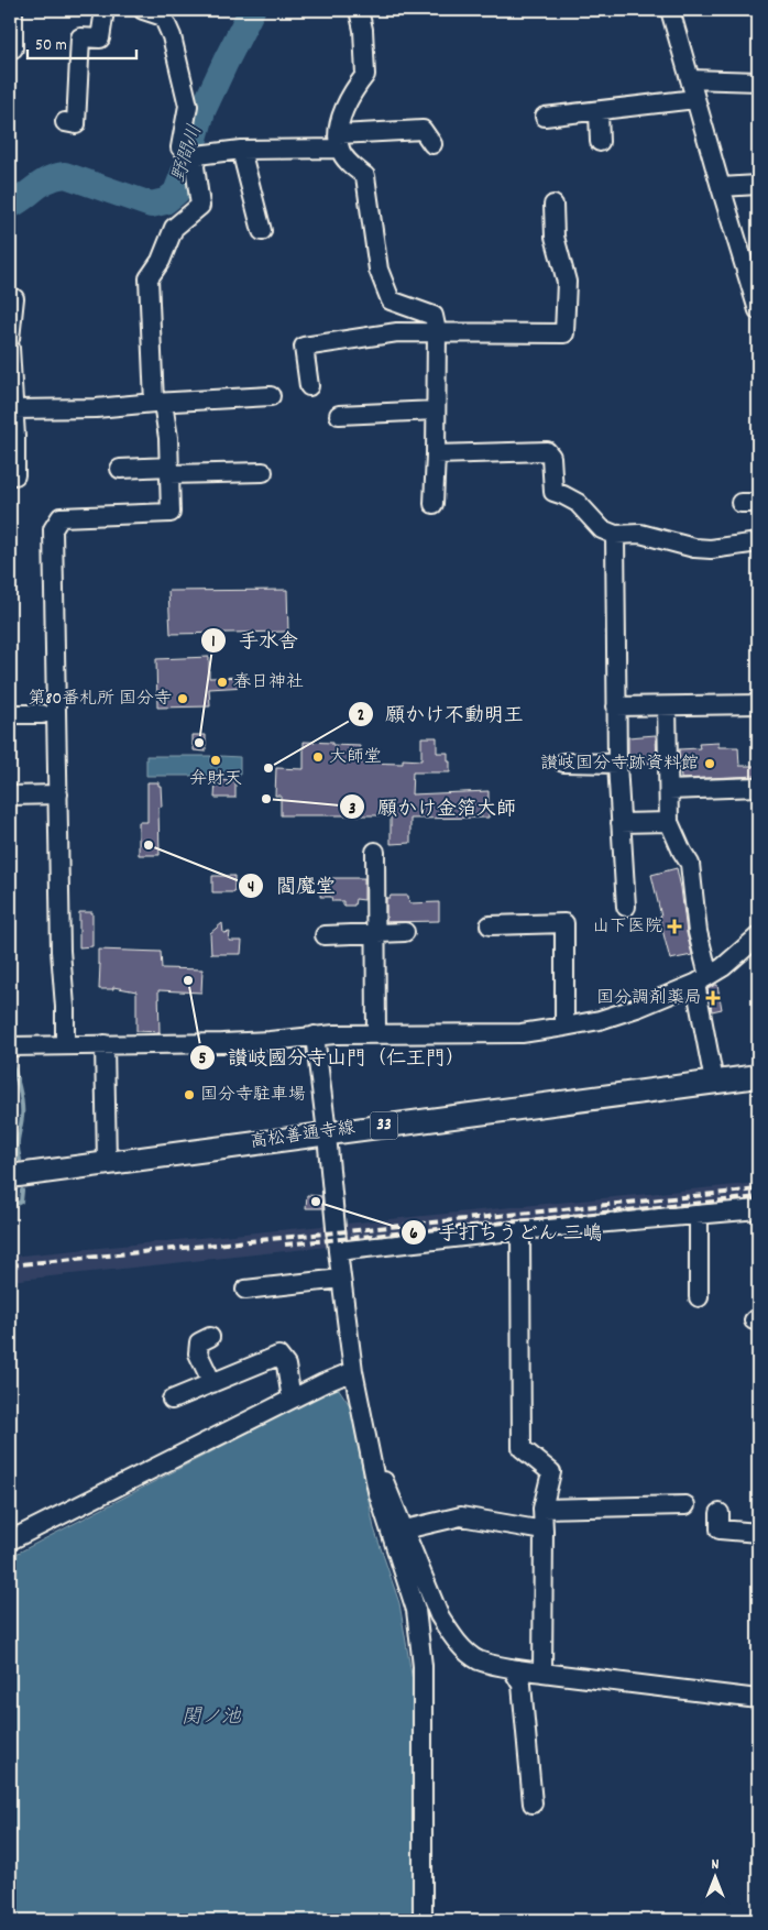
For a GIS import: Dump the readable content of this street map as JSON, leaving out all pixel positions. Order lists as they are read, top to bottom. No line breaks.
{"streets":{"main road":["33","高松善通寺線"]},"water":["野間川","関ノ池"],"places":{"other":["春日神社","第80番札所 国分寺","手水舎","大師堂","弁財天","讃岐国分寺跡資料館","願かけ不動明王","願かけ金箔大師","閻魔堂","讃岐國分寺山門（仁王門）","国分寺駐車場","手打ちうどん 三嶋"],"health":["山下医院","国分調剤薬局"]},"scale_bar":"50 m","north":"top"}
